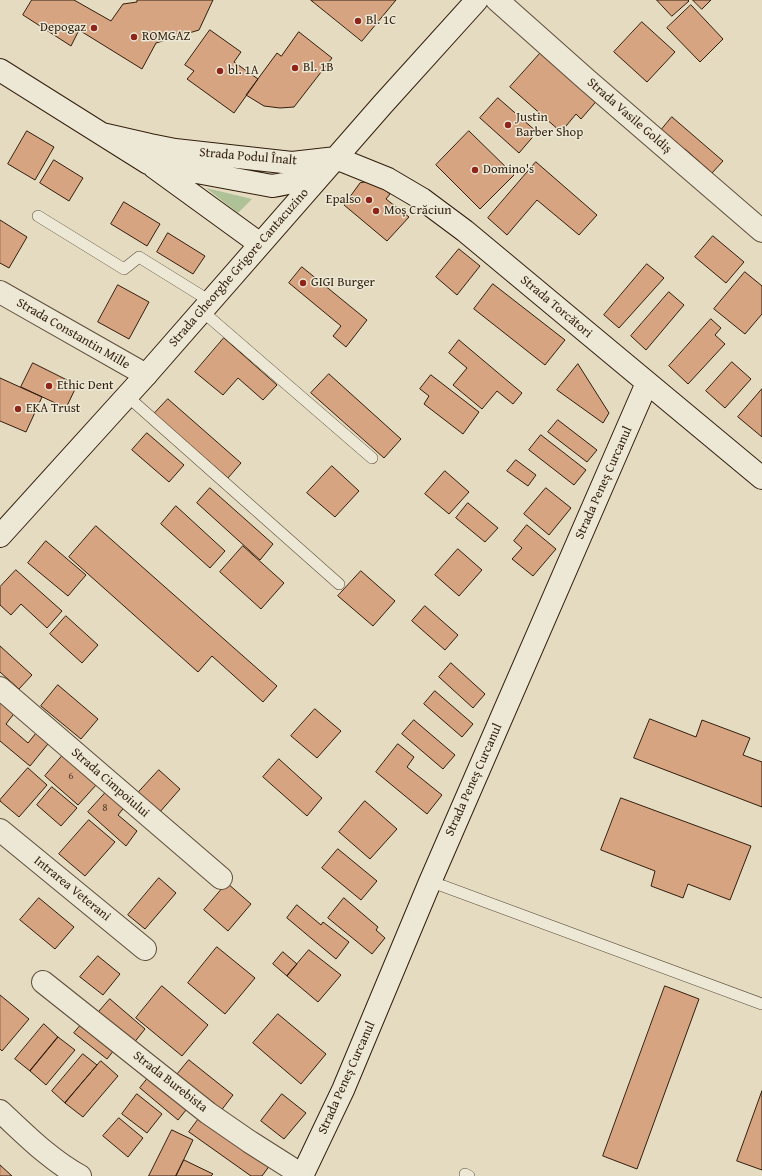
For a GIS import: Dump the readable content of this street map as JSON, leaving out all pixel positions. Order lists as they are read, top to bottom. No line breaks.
{"streets":{"street":["Strada Vasile Goldiș","Strada Podul Înalt","Strada Gheorghe Grigore Cantacuzino","Strada Torcători","Strada Constantin Mille","Strada Peneș Curcanul","Strada Cimpoiului","Intrarea Veterani","Strada Burebista"]},"crossings":[["Strada Podul Înalt","Strada Gheorghe Grigore Cantacuzino"],["Strada Podul Înalt","Strada Torcători"],["Strada Gheorghe Grigore Cantacuzino","Strada Torcători"],["Strada Gheorghe Grigore Cantacuzino","Strada Constantin Mille"],["Strada Torcători","Strada Peneș Curcanul"],["Strada Peneș Curcanul","Strada Burebista"]],"places":["Bl. 1C","Depogaz","ROMGAZ","Bl. 1B","bl. 1A","Justin Barber Shop","Domino's","Epalso","Moș Crăciun","GIGI Burger","Ethic Dent","EKA Trust"],"house_numbers":["6","8"]}
